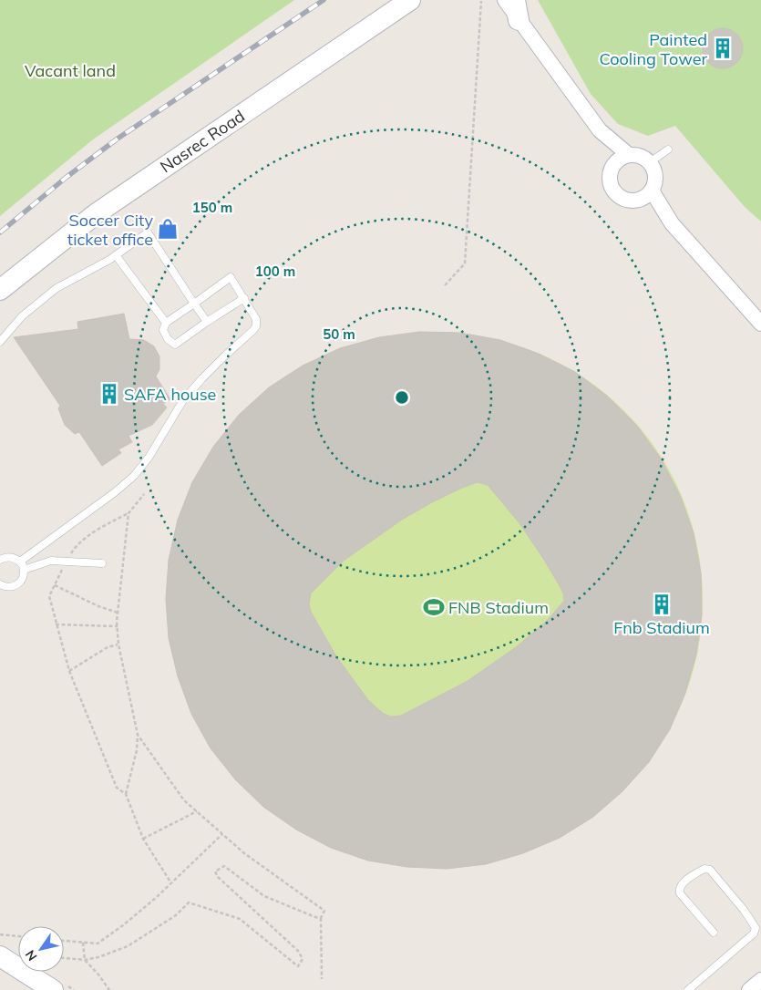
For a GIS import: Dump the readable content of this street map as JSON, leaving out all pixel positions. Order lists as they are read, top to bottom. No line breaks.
{"streets":{"main road":["Nasrec Road"]},"parks":["Vacant land"],"places":{"building":["Painted Cooling Tower","SAFA house","Fnb Stadium"],"shop":["Soccer City ticket office"],"sports":["FNB Stadium"]},"north":"bottom left","rings":["150 m","100 m","50 m"]}
